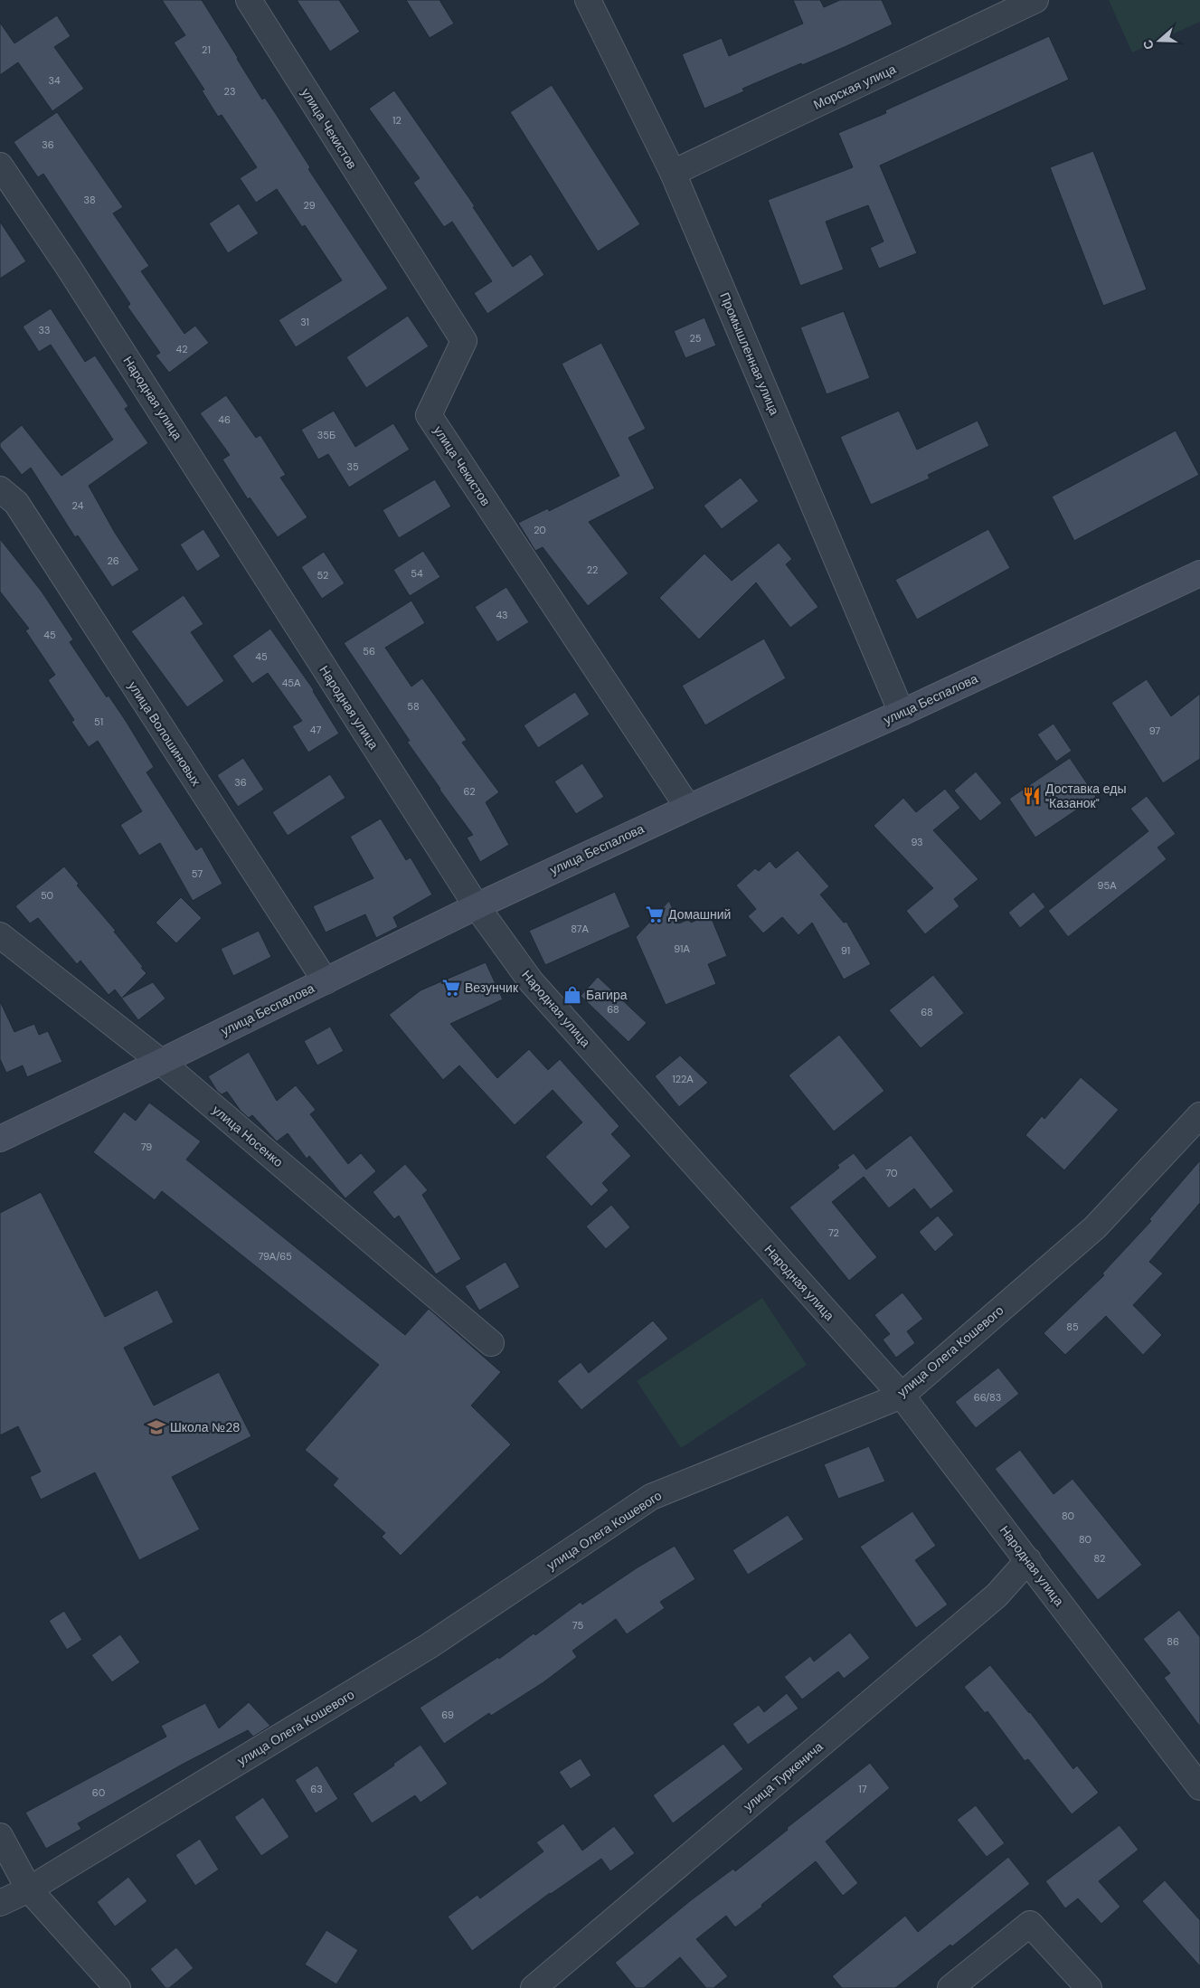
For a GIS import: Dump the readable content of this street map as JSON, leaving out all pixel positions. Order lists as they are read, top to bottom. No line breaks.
{"streets":{"main road":["улица Беспалова"],"street":["Морская улица","улица Чекистов","Промышленная улица","Народная улица","улица Волошиновых","улица Носенко","улица Олега Кошевого","улица Туркенича"]},"crossings":[["Морская улица","Промышленная улица"],["улица Чекистов","улица Беспалова"],["Промышленная улица","улица Беспалова"],["Народная улица","улица Беспалова"],["Народная улица","улица Олега Кошевого"],["Народная улица","улица Туркенича"],["улица Беспалова","улица Волошиновых"],["улица Беспалова","улица Носенко"]],"places":{"restaurant":["Доставка еды \"Казанок\""],"supermarket":["Домашний","Везунчик"],"shop":["Багира"],"school or university":["Школа №28"]},"house_numbers":["21","34","23","12","36","38","29","31","33","25","42","46","35Б","35","24","20","26","22","54","52","43","45","56","45","45А","58","51","47","97","36","62","93","57","95А","50","87А","91А","91","68","68","122А","79","70","72","79А/65","85","66/83","80","80","82","75","86","69","63","17","60"],"north":"left"}
